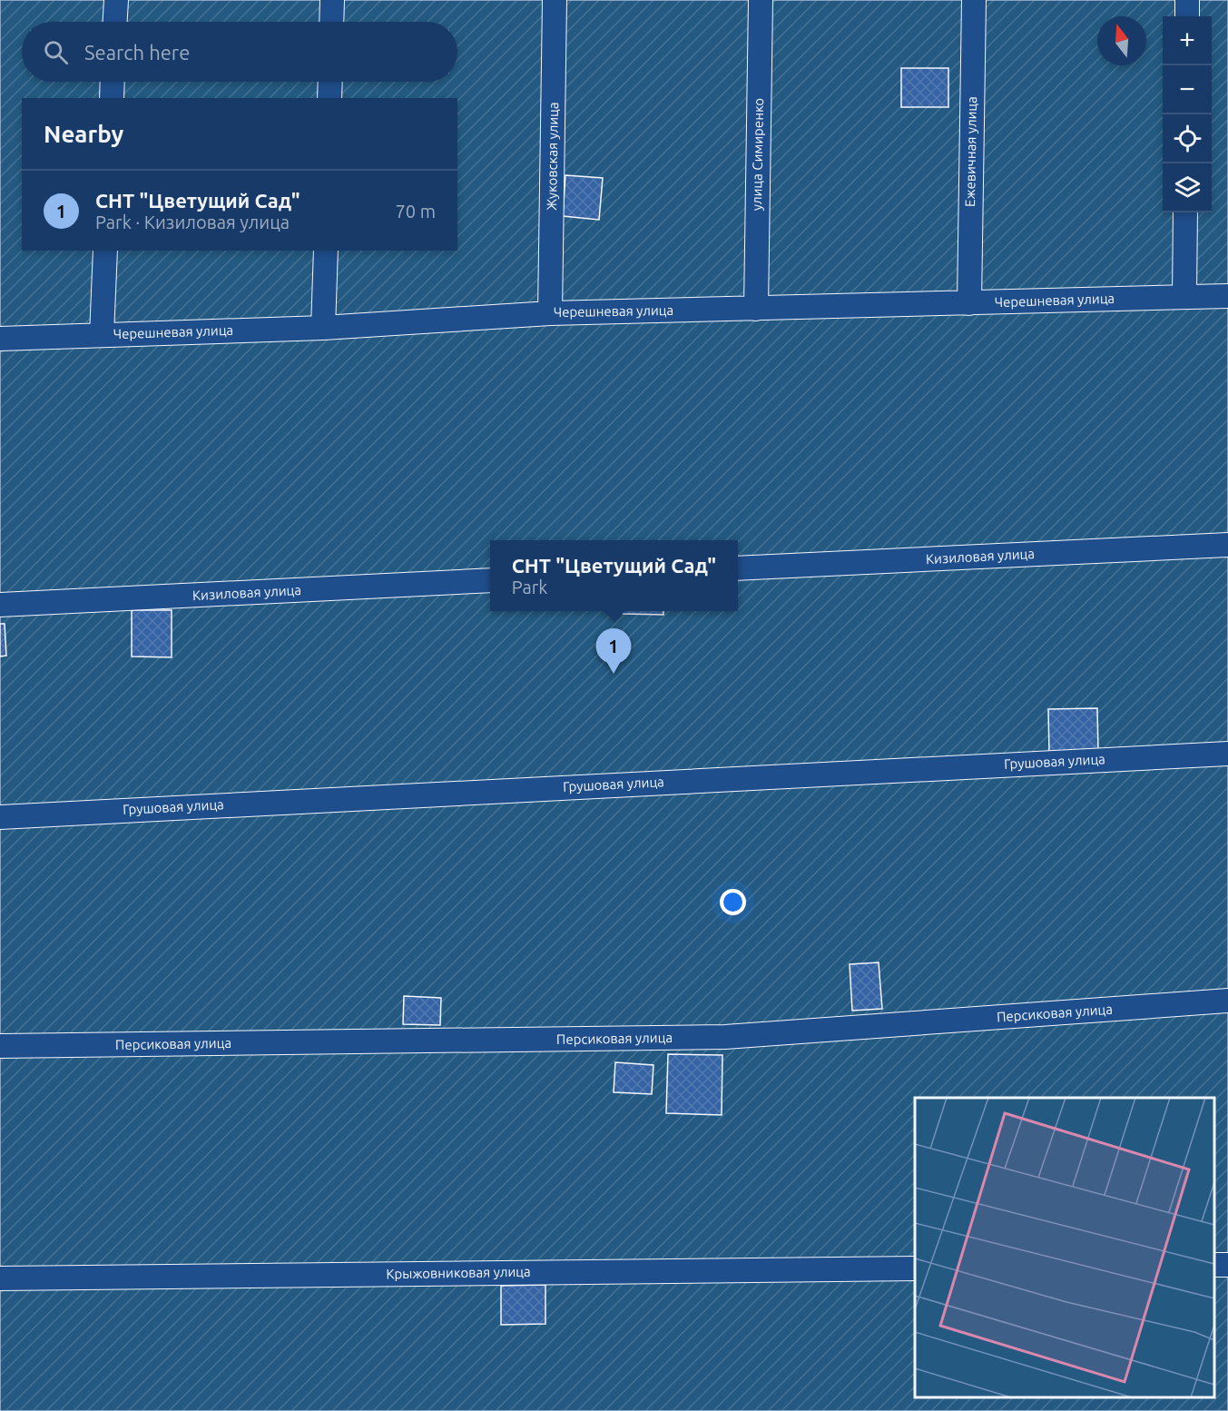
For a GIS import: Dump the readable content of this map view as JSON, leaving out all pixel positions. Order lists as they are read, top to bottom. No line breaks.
{"streets":{"street":["Ежевичная улица","улица Симиренко","Жуковская улица","Черешневая улица","Кизиловая улица","Грушовая улица","Персиковая улица","Крыжовниковая улица"]},"crossings":[["Ежевичная улица","Черешневая улица"],["улица Симиренко","Черешневая улица"],["Жуковская улица","Черешневая улица"]],"north":"top","page":{"map_buttons":["+","−"],"search":"Search here","heading":"Nearby","list":[{"mark":"1","name":"СНТ \"Цветущий Сад\"","note":"Park · Кизиловая улица","value":"70 m"}],"popup":["СНТ \"Цветущий Сад\"","Park"],"pins":"1"}}
